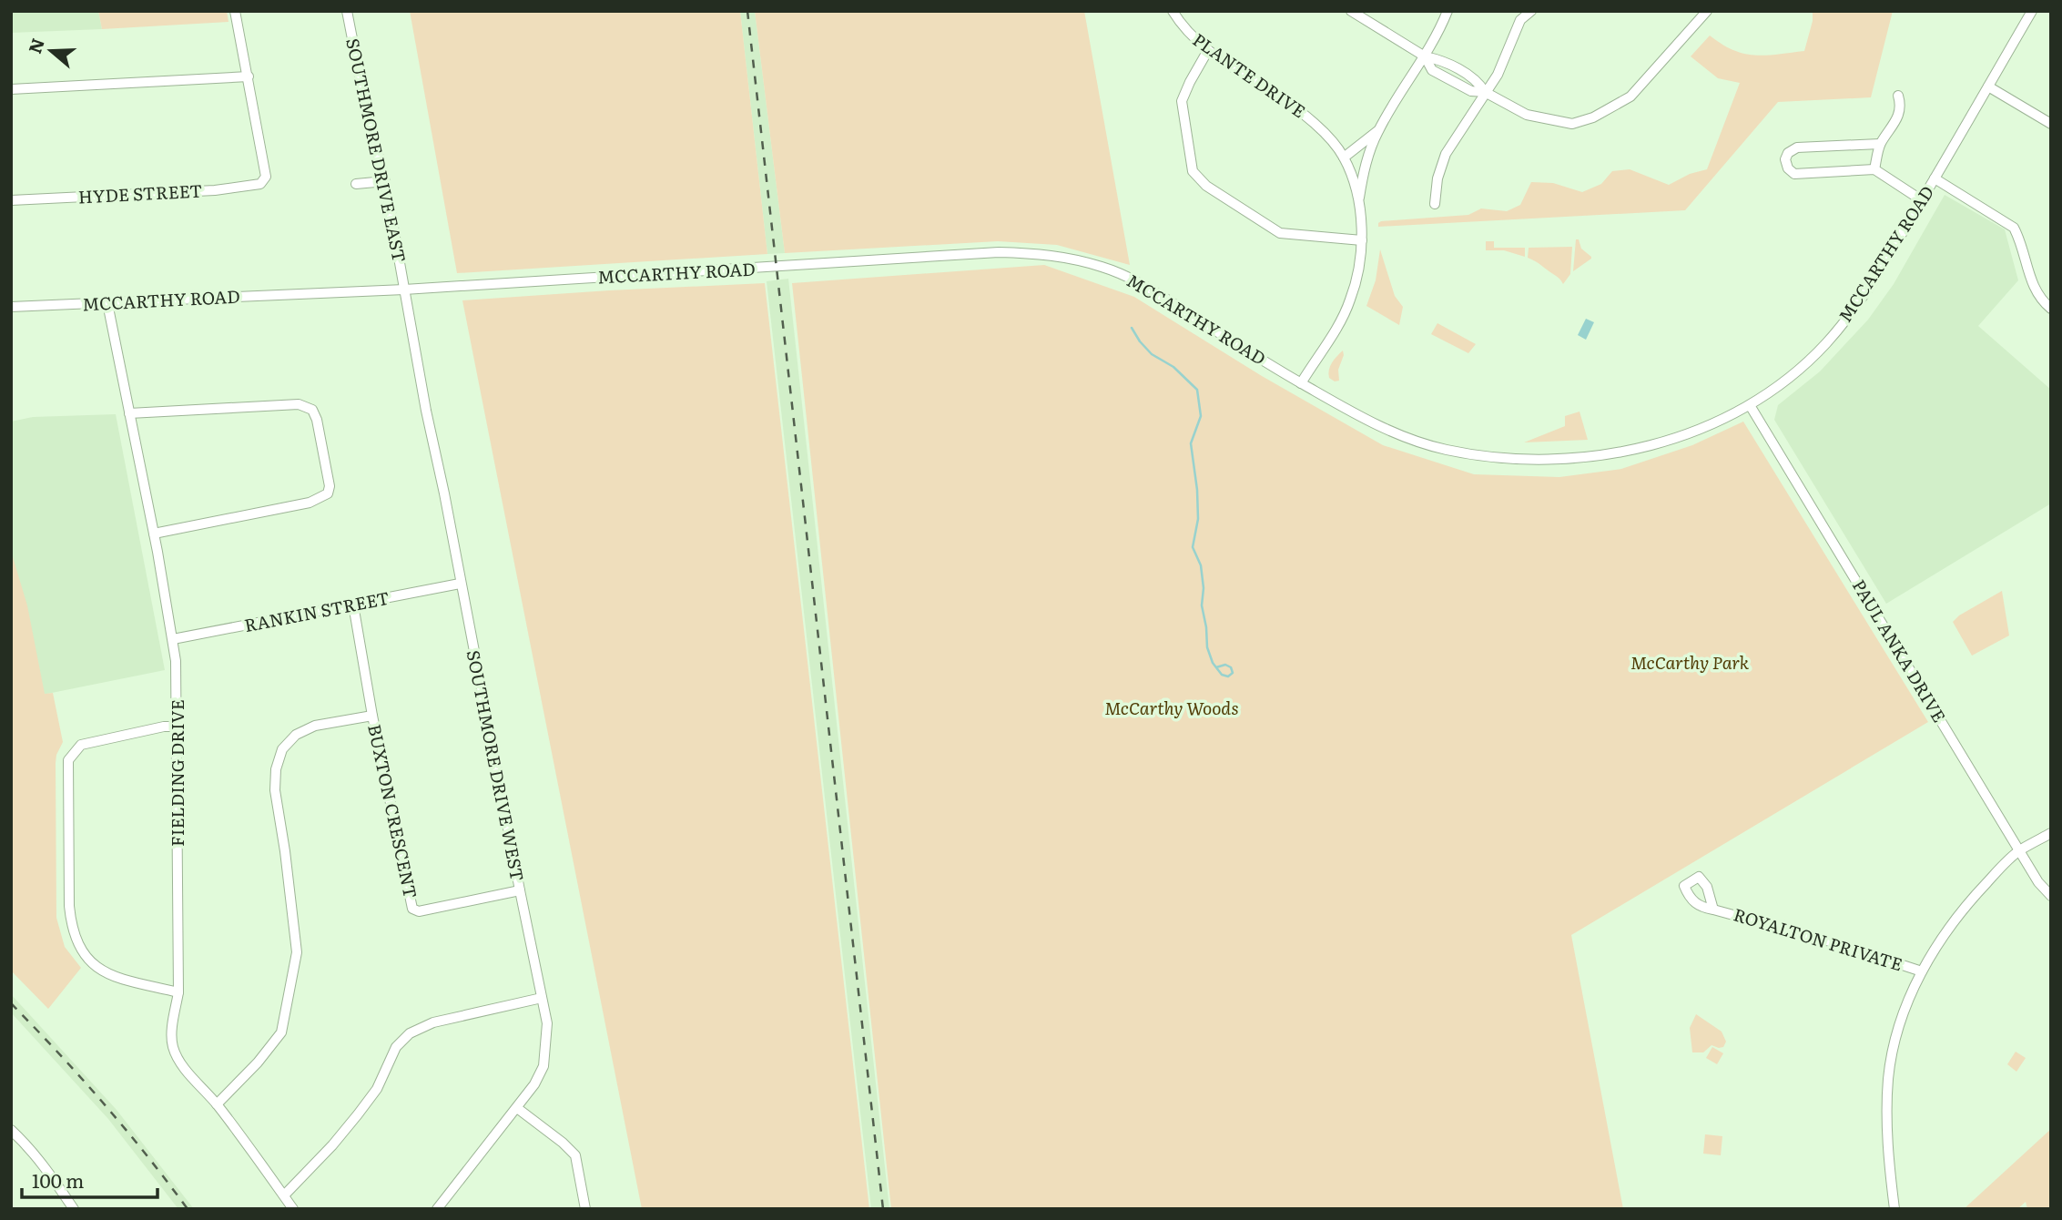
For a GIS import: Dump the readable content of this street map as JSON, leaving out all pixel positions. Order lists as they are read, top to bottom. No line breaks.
{"streets":{"street":["PLANTE DRIVE","SOUTHMORE DRIVE EAST","HYDE STREET","MCCARTHY ROAD","RANKIN STREET","PAUL ANKA DRIVE","SOUTHMORE DRIVE WEST","FIELDING DRIVE","BUXTON CRESCENT","ROYALTON PRIVATE"]},"crossings":[["PLANTE DRIVE","MCCARTHY ROAD"],["SOUTHMORE DRIVE EAST","MCCARTHY ROAD"],["SOUTHMORE DRIVE EAST","SOUTHMORE DRIVE WEST"],["MCCARTHY ROAD","PAUL ANKA DRIVE"],["MCCARTHY ROAD","SOUTHMORE DRIVE WEST"],["MCCARTHY ROAD","FIELDING DRIVE"],["RANKIN STREET","SOUTHMORE DRIVE WEST"],["RANKIN STREET","FIELDING DRIVE"],["RANKIN STREET","BUXTON CRESCENT"],["SOUTHMORE DRIVE WEST","BUXTON CRESCENT"]],"parks":["McCarthy Park","McCarthy Woods"],"scale_bar":"100 m","north":"left"}
